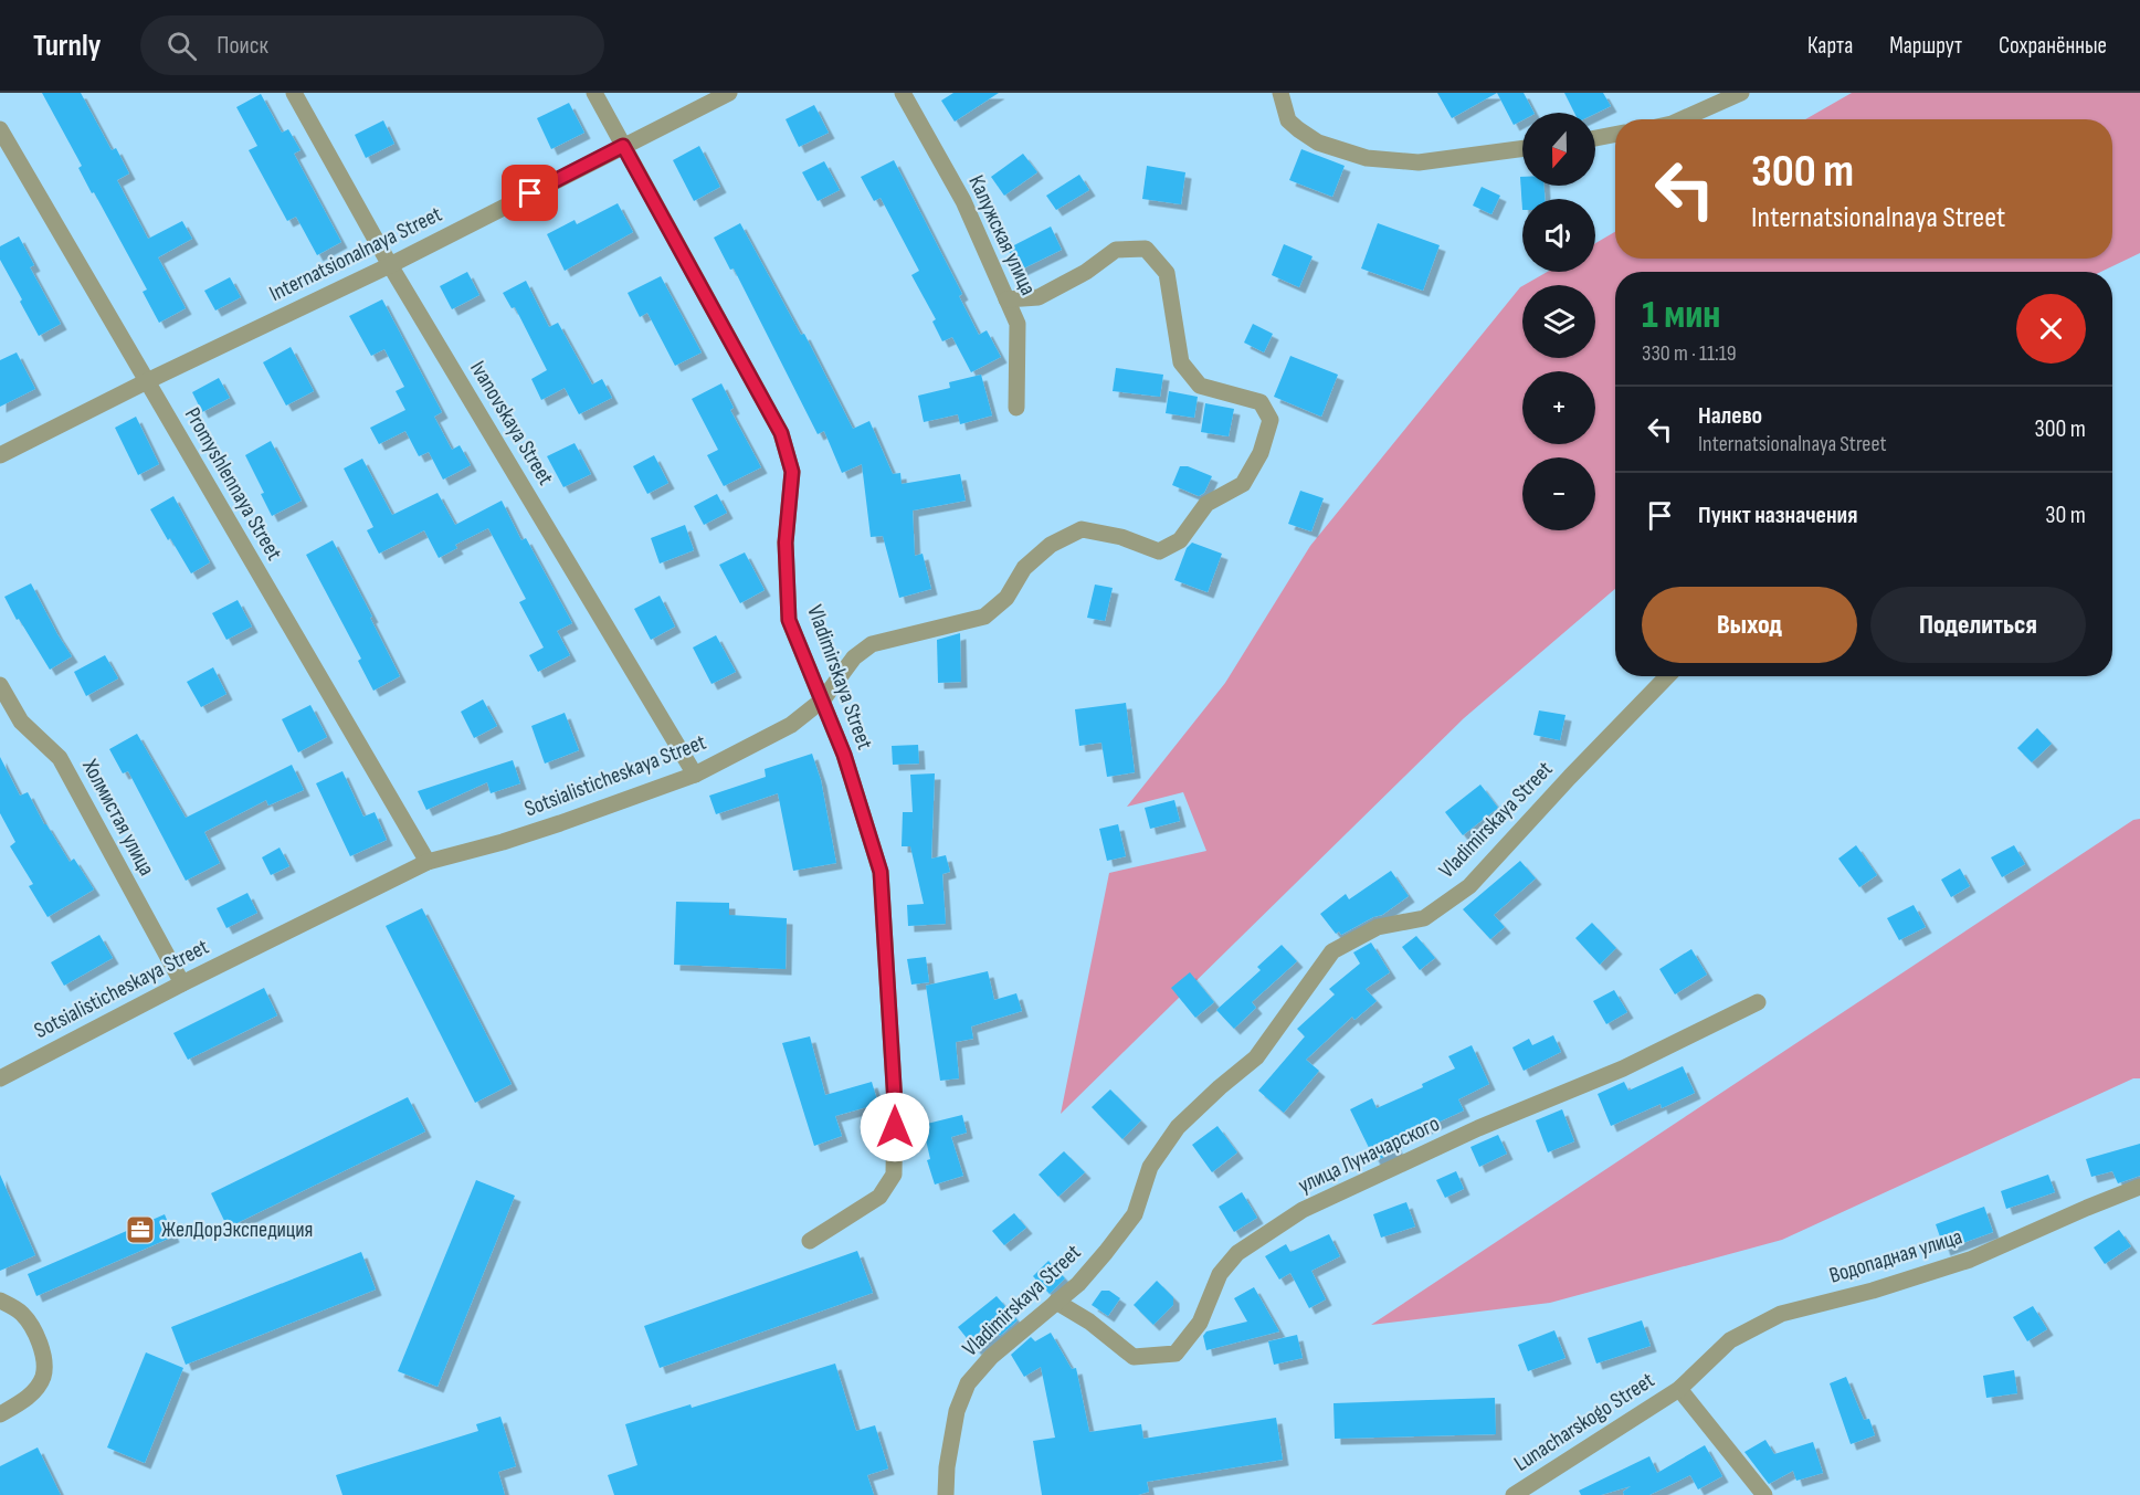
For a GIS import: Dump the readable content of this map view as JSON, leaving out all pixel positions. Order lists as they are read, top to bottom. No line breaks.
{"streets":{"street":["Калужская улица","Internatsionalnaya Street","Ivanovskaya Street","Promyshlennaya Street","Vladimirskaya Street","Sotsialisticheskaya Street","Холмистая улица","улица Луначарского","Водопадная улица","Lunacharskogo Street"]},"crossings":[["Калужская улица","Sotsialisticheskaya Street"],["Internatsionalnaya Street","Ivanovskaya Street"],["Internatsionalnaya Street","Promyshlennaya Street"],["Internatsionalnaya Street","Vladimirskaya Street"],["Ivanovskaya Street","Sotsialisticheskaya Street"],["Promyshlennaya Street","Sotsialisticheskaya Street"],["Vladimirskaya Street","Sotsialisticheskaya Street"],["Vladimirskaya Street","улица Луначарского"],["Sotsialisticheskaya Street","Холмистая улица"],["Водопадная улица","Lunacharskogo Street"]],"places":{"office":["ЖелДорЭкспедиция"]},"north":"bottom","page":{"header":"Turnly","search":"Поиск","nav":["Карта","Маршрут","Сохранённые"],"map_buttons":["+","−"],"turn":["300 m","Internatsionalnaya Street"],"heading":["1 мин","330 m · 11:19"],"list":[{"name":"Налево","note":"Internatsionalnaya Street","value":"300 m"},{"name":"Пункт назначения","value":"30 m"}],"buttons":["Выход","Поделиться"]}}
